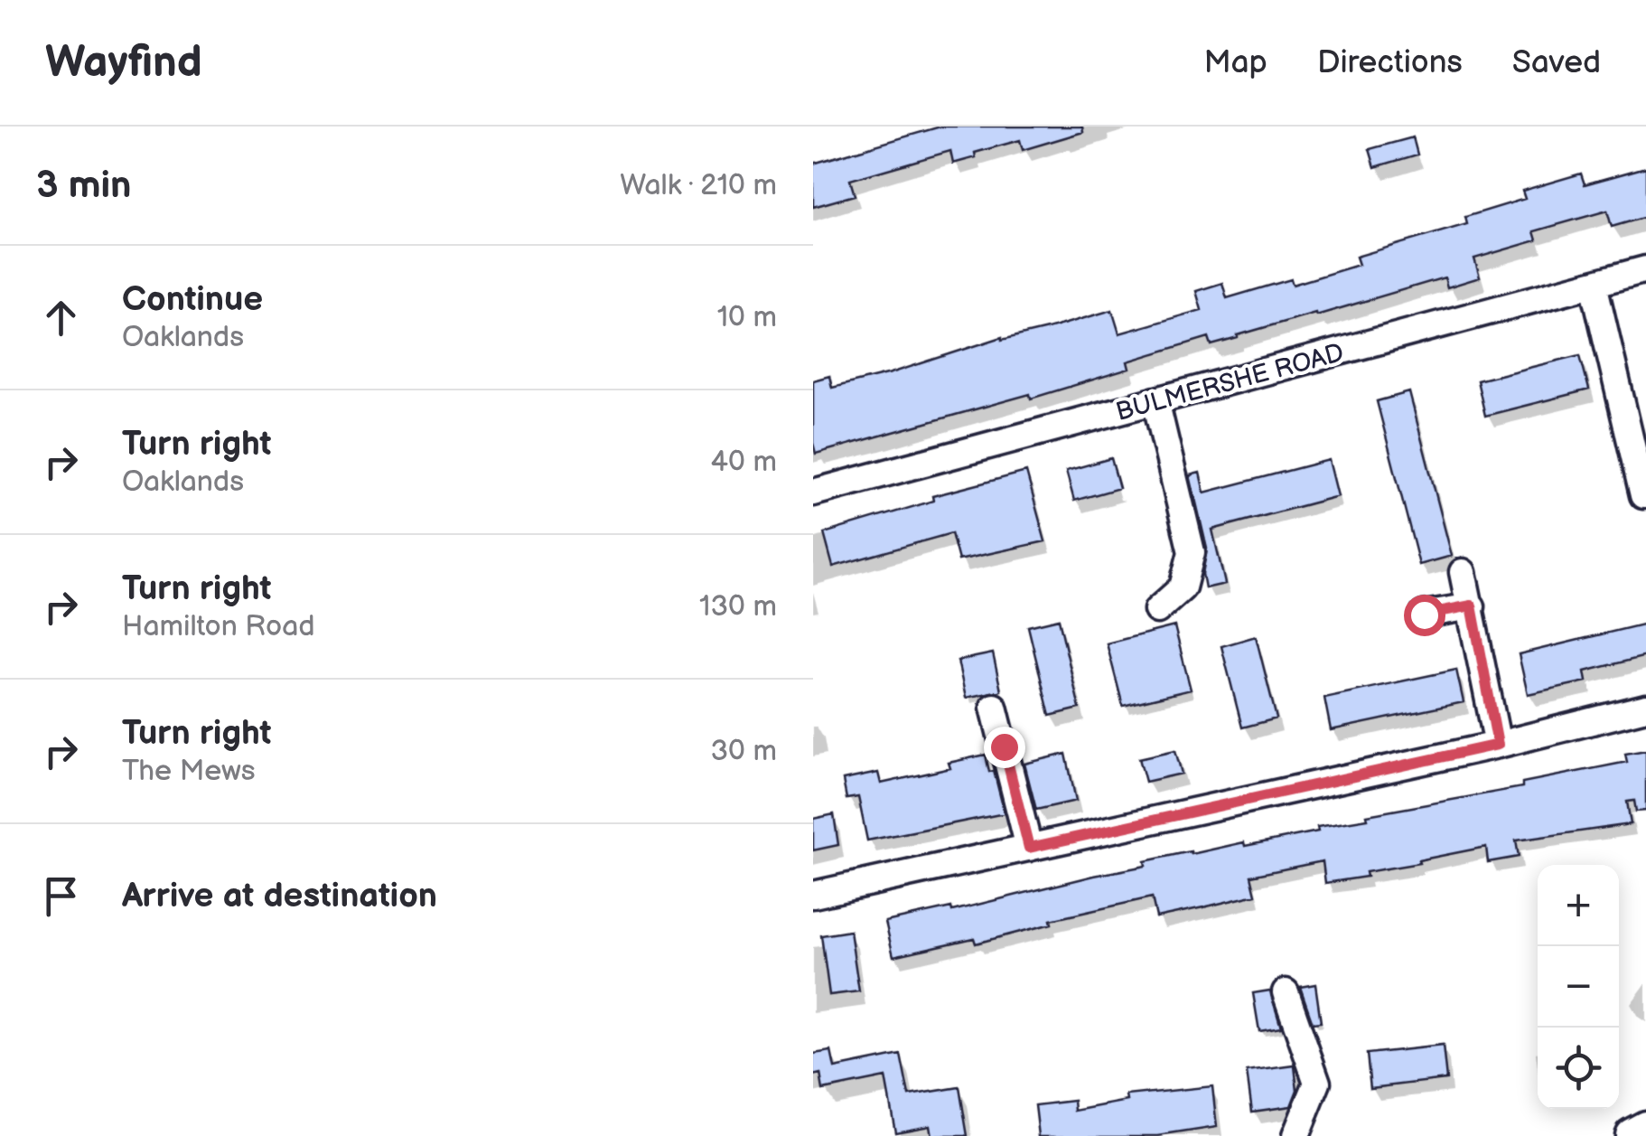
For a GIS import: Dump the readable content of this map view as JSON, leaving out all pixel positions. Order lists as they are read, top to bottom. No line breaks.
{"streets":{"street":["BULMERSHE ROAD"]},"page":{"header":"Wayfind","nav":["Map","Directions","Saved"],"heading":["3 min","Walk · 210 m"],"list":[["Continue","Oaklands","10 m"],["Turn right","Oaklands","40 m"],["Turn right","Hamilton Road","130 m"],["Turn right","The Mews","30 m"],"Arrive at destination"],"map_buttons":["+","−"]}}
